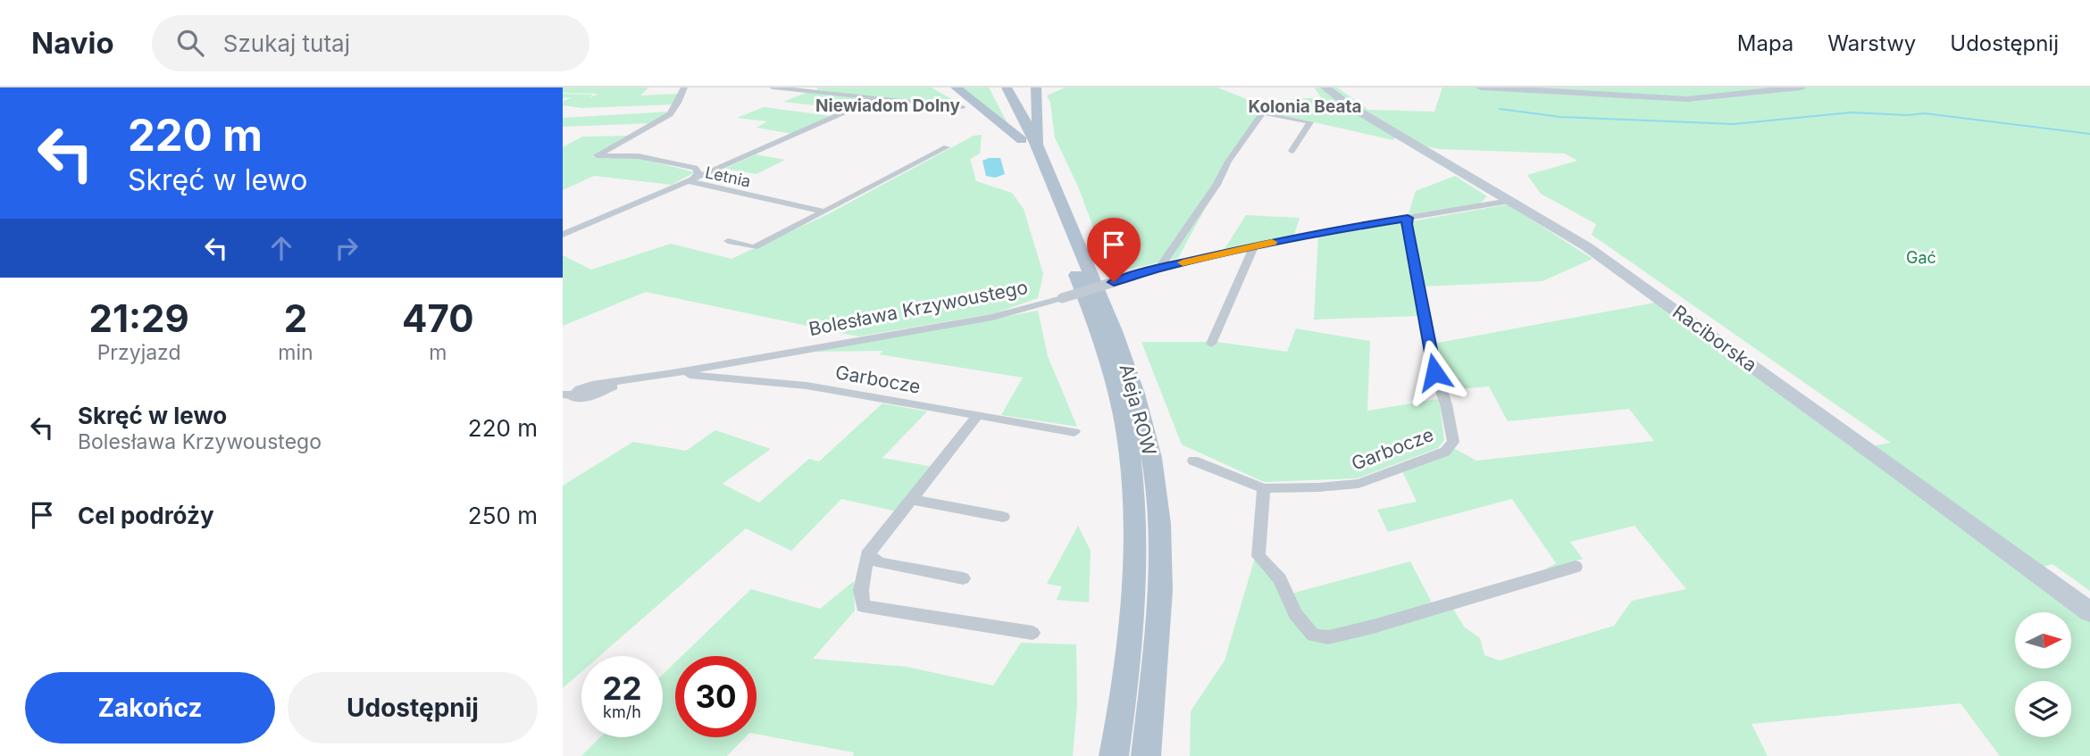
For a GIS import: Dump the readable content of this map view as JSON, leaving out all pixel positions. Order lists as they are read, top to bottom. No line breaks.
{"streets":{"main road":["Raciborska","Aleja ROW"],"street":["Letnia","Bolesława Krzywoustego","Garbocze"]},"crossings":[["Bolesława Krzywoustego","Raciborska"],["Bolesława Krzywoustego","Garbocze"]],"districts":["Niewiadom Dolny","Kolonia Beata"],"parks":["Gać"],"north":"right","page":{"header":"Navio","search":"Szukaj tutaj","nav":["Mapa","Warstwy","Udostępnij"],"turn":["220 m","Skręć w lewo"],"eta":["21:29","Przyjazd","2","min","470","m"],"list":[{"name":"Skręć w lewo","note":"Bolesława Krzywoustego","value":"220 m"},{"name":"Cel podróży","value":"250 m"}],"speed":"22 km/h","limit":"30","buttons":["Zakończ","Udostępnij"]}}
